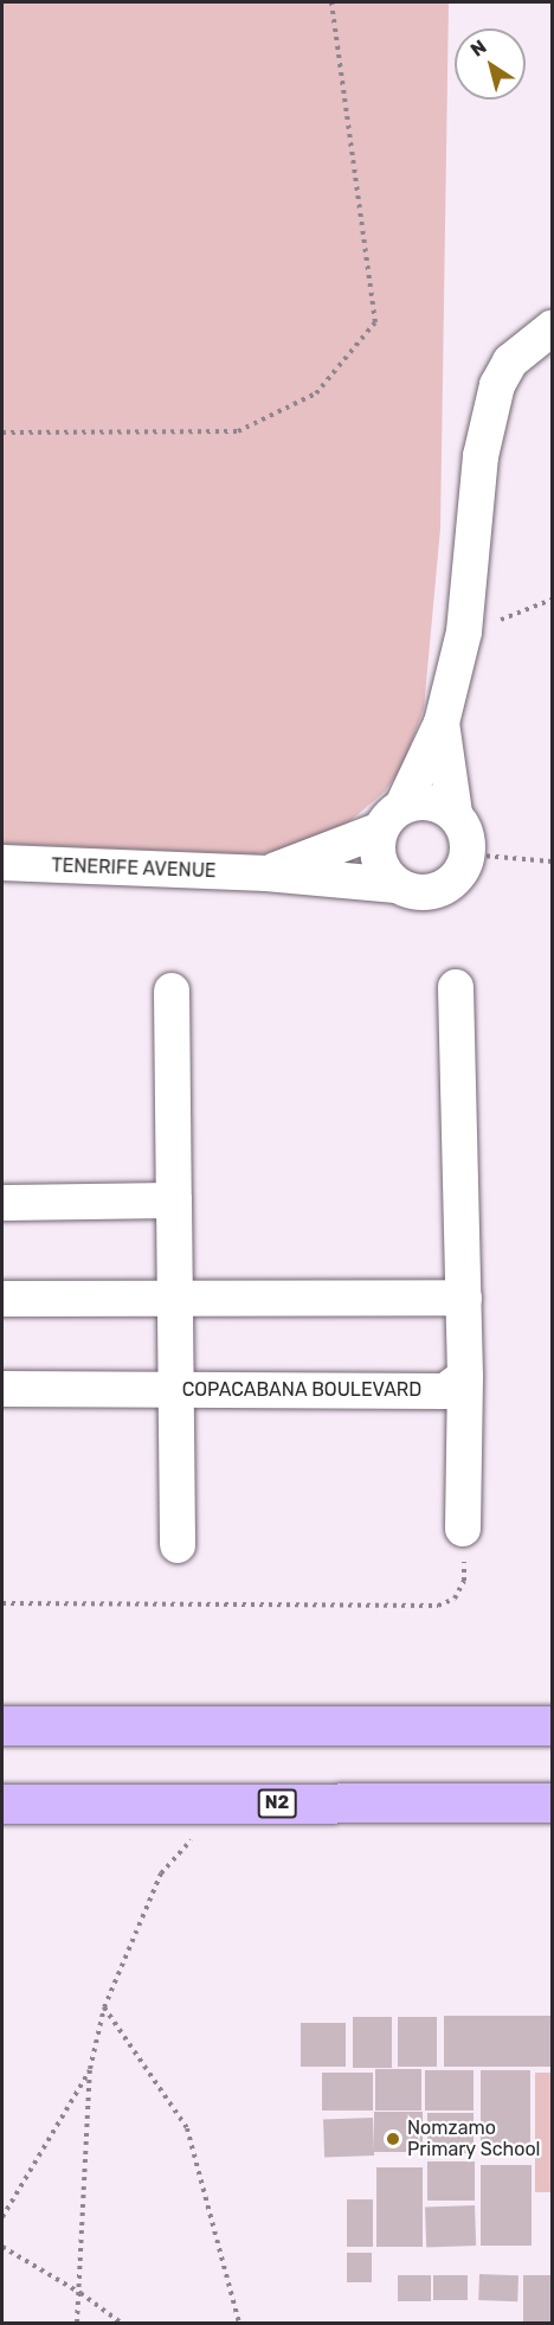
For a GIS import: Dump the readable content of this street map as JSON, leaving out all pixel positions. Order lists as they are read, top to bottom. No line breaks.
{"streets":{"highway":["N2"],"street":["TENERIFE AVENUE","COPACABANA BOULEVARD"]},"places":["Nomzamo Primary School"],"north":"top left"}
